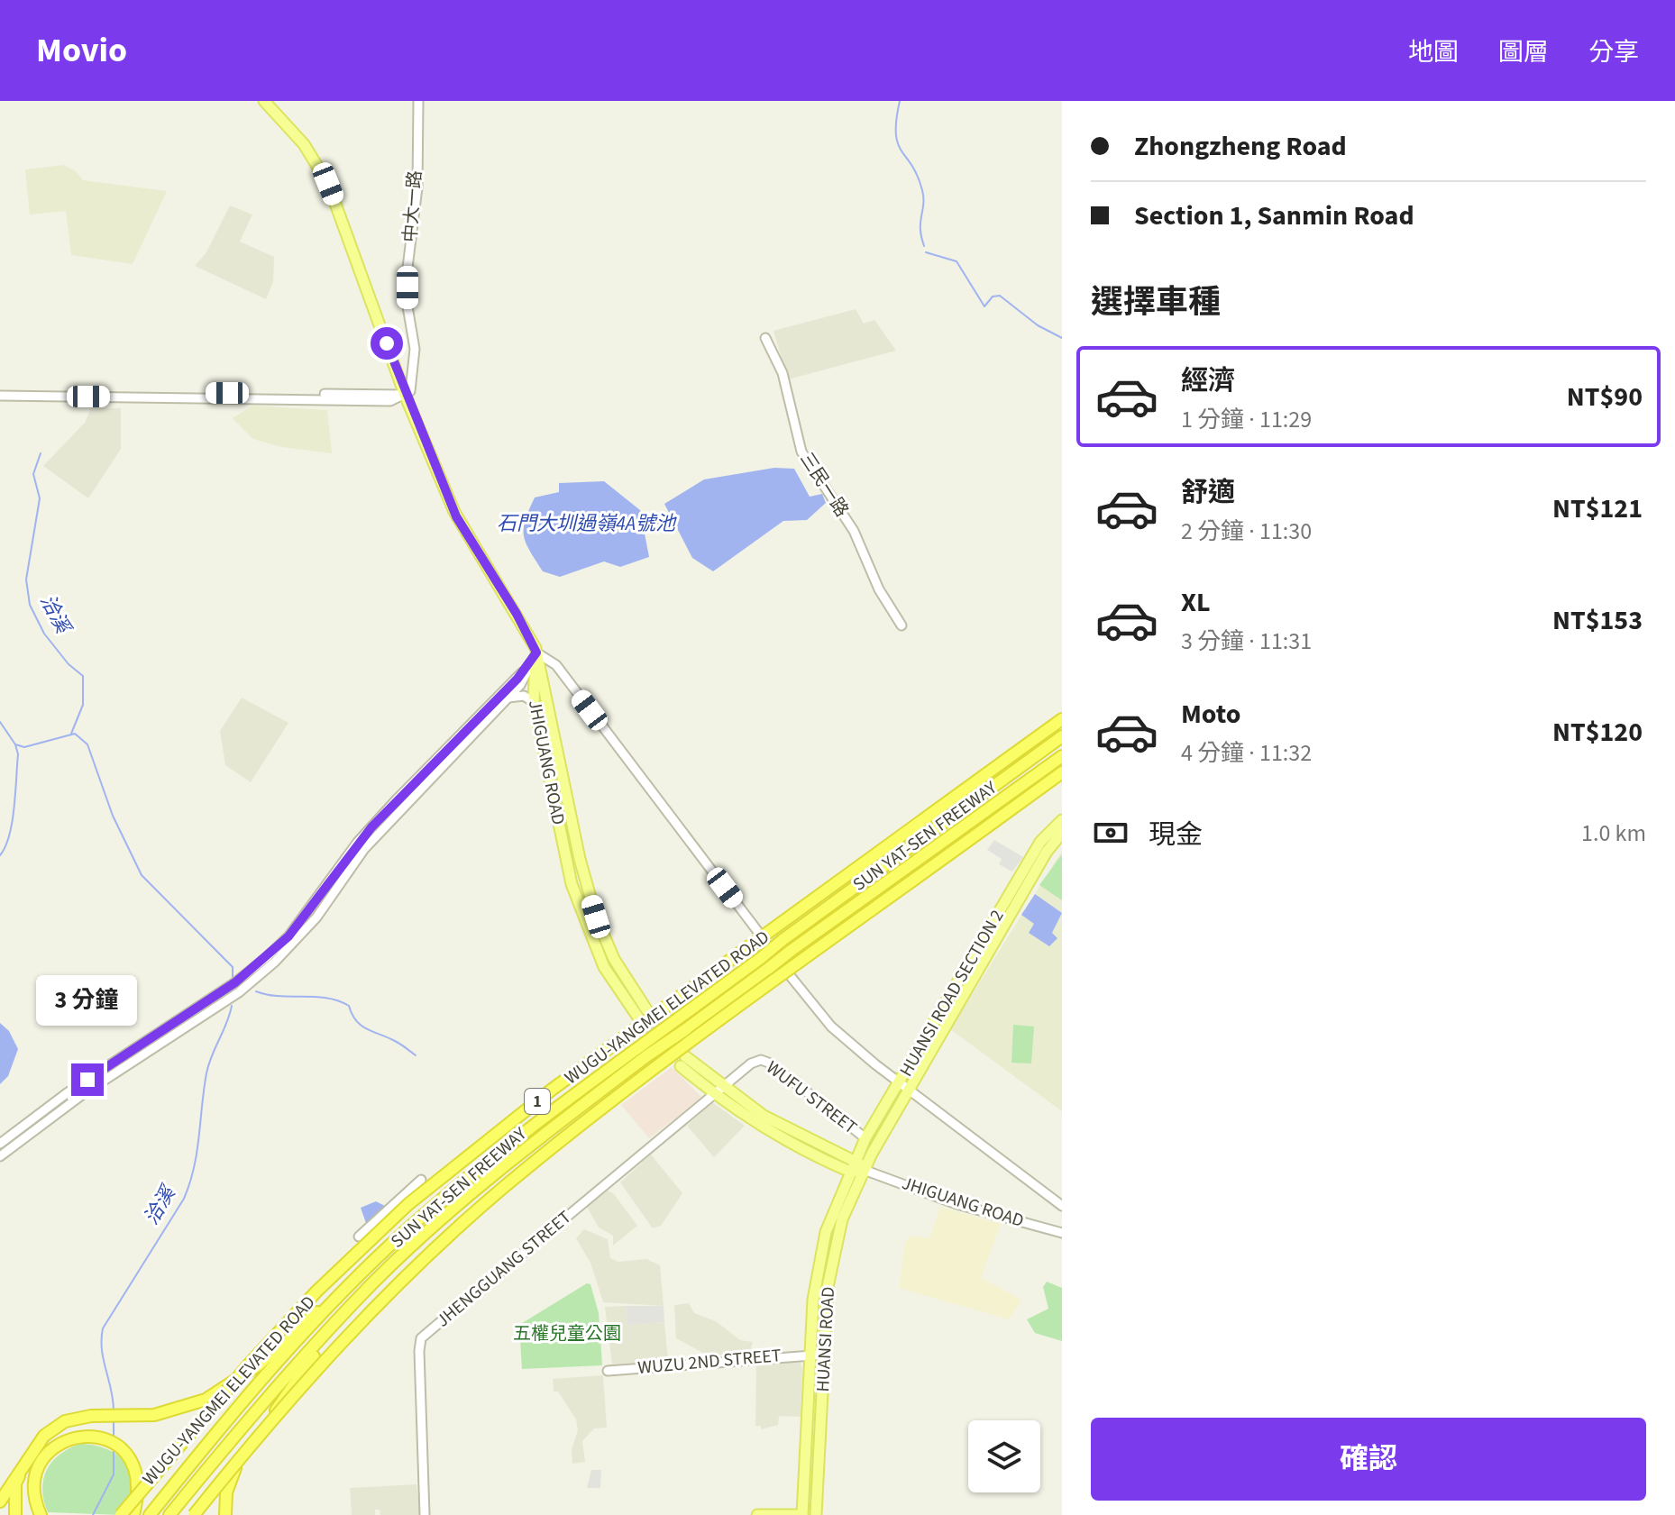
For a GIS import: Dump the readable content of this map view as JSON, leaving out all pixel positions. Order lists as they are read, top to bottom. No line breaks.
{"streets":{"highway":["SUN YAT-SEN FREEWAY","WUGU-YANGMEI ELEVATED ROAD","1"],"main road":["JHIGUANG ROAD","HUANSI ROAD SECTION 2","HUANSI ROAD"],"street":["中大一路","三民一路","WUFU STREET","JHENGGUANG STREET","WUZU 2ND STREET"]},"crossings":[["JHIGUANG ROAD","HUANSI ROAD SECTION 2"],["JHIGUANG ROAD","HUANSI ROAD"],["HUANSI ROAD SECTION 2","WUFU STREET"],["HUANSI ROAD SECTION 2","HUANSI ROAD"],["WUFU STREET","JHENGGUANG STREET"],["HUANSI ROAD","WUZU 2ND STREET"]],"water":["石門大圳過嶺4A號池","洽溪"],"parks":["五權兒童公園"],"page":{"header":"Movio","nav":["地圖","圖層","分享"],"banner":["Zhongzheng Road","Section 1, Sanmin Road"],"heading":"選擇車種","list":[{"name":"經濟","note":"1 分鐘 · 11:29","value":"NT$90"},{"name":"舒適","note":"2 分鐘 · 11:30","value":"NT$121"},{"name":"XL","note":"3 分鐘 · 11:31","value":"NT$153"},{"name":"Moto","note":"4 分鐘 · 11:32","value":"NT$120"}],"pay":["現金","1.0 km"],"bubble":"3 分鐘","buttons":"確認"}}
